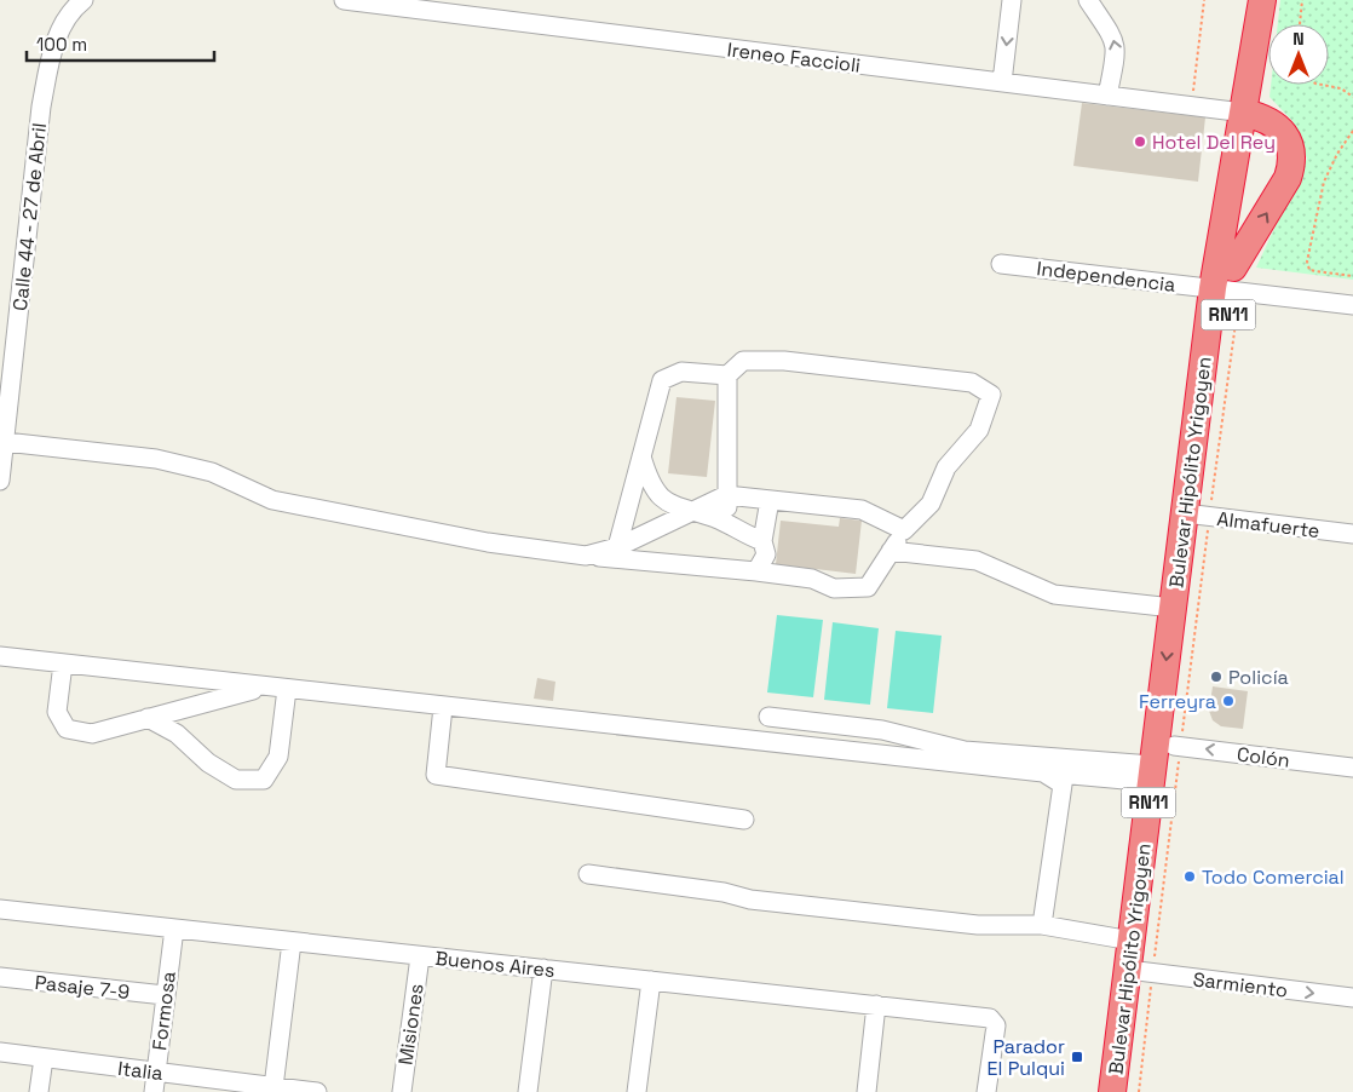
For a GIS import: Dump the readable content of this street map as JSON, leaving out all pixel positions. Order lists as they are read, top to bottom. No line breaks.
{"streets":{"highway":["RN11","Bulevar Hipólito Yrigoyen"],"street":["Ireneo Faccioli","Calle 44 - 27 de Abril","Independencia","Almafuerte","Colón","Buenos Aires","Sarmiento","Pasaje 7-9","Formosa","Misiones","Italia"]},"crossings":[["Ireneo Faccioli","RN11"],["Ireneo Faccioli","Bulevar Hipólito Yrigoyen"],["Independencia","RN11"],["Independencia","Bulevar Hipólito Yrigoyen"],["RN11","Bulevar Hipólito Yrigoyen"],["Bulevar Hipólito Yrigoyen","Almafuerte"],["Bulevar Hipólito Yrigoyen","Colón"],["Bulevar Hipólito Yrigoyen","Sarmiento"],["Buenos Aires","Formosa"],["Buenos Aires","Misiones"],["Pasaje 7-9","Formosa"],["Formosa","Italia"]],"one_way":["Colón","Sarmiento"],"places":{"other":["Hotel Del Rey","Policía","Ferreyra","Todo Comercial"],"transit":["Parador El Pulqui"]},"scale_bar":"100 m","north":"top"}
